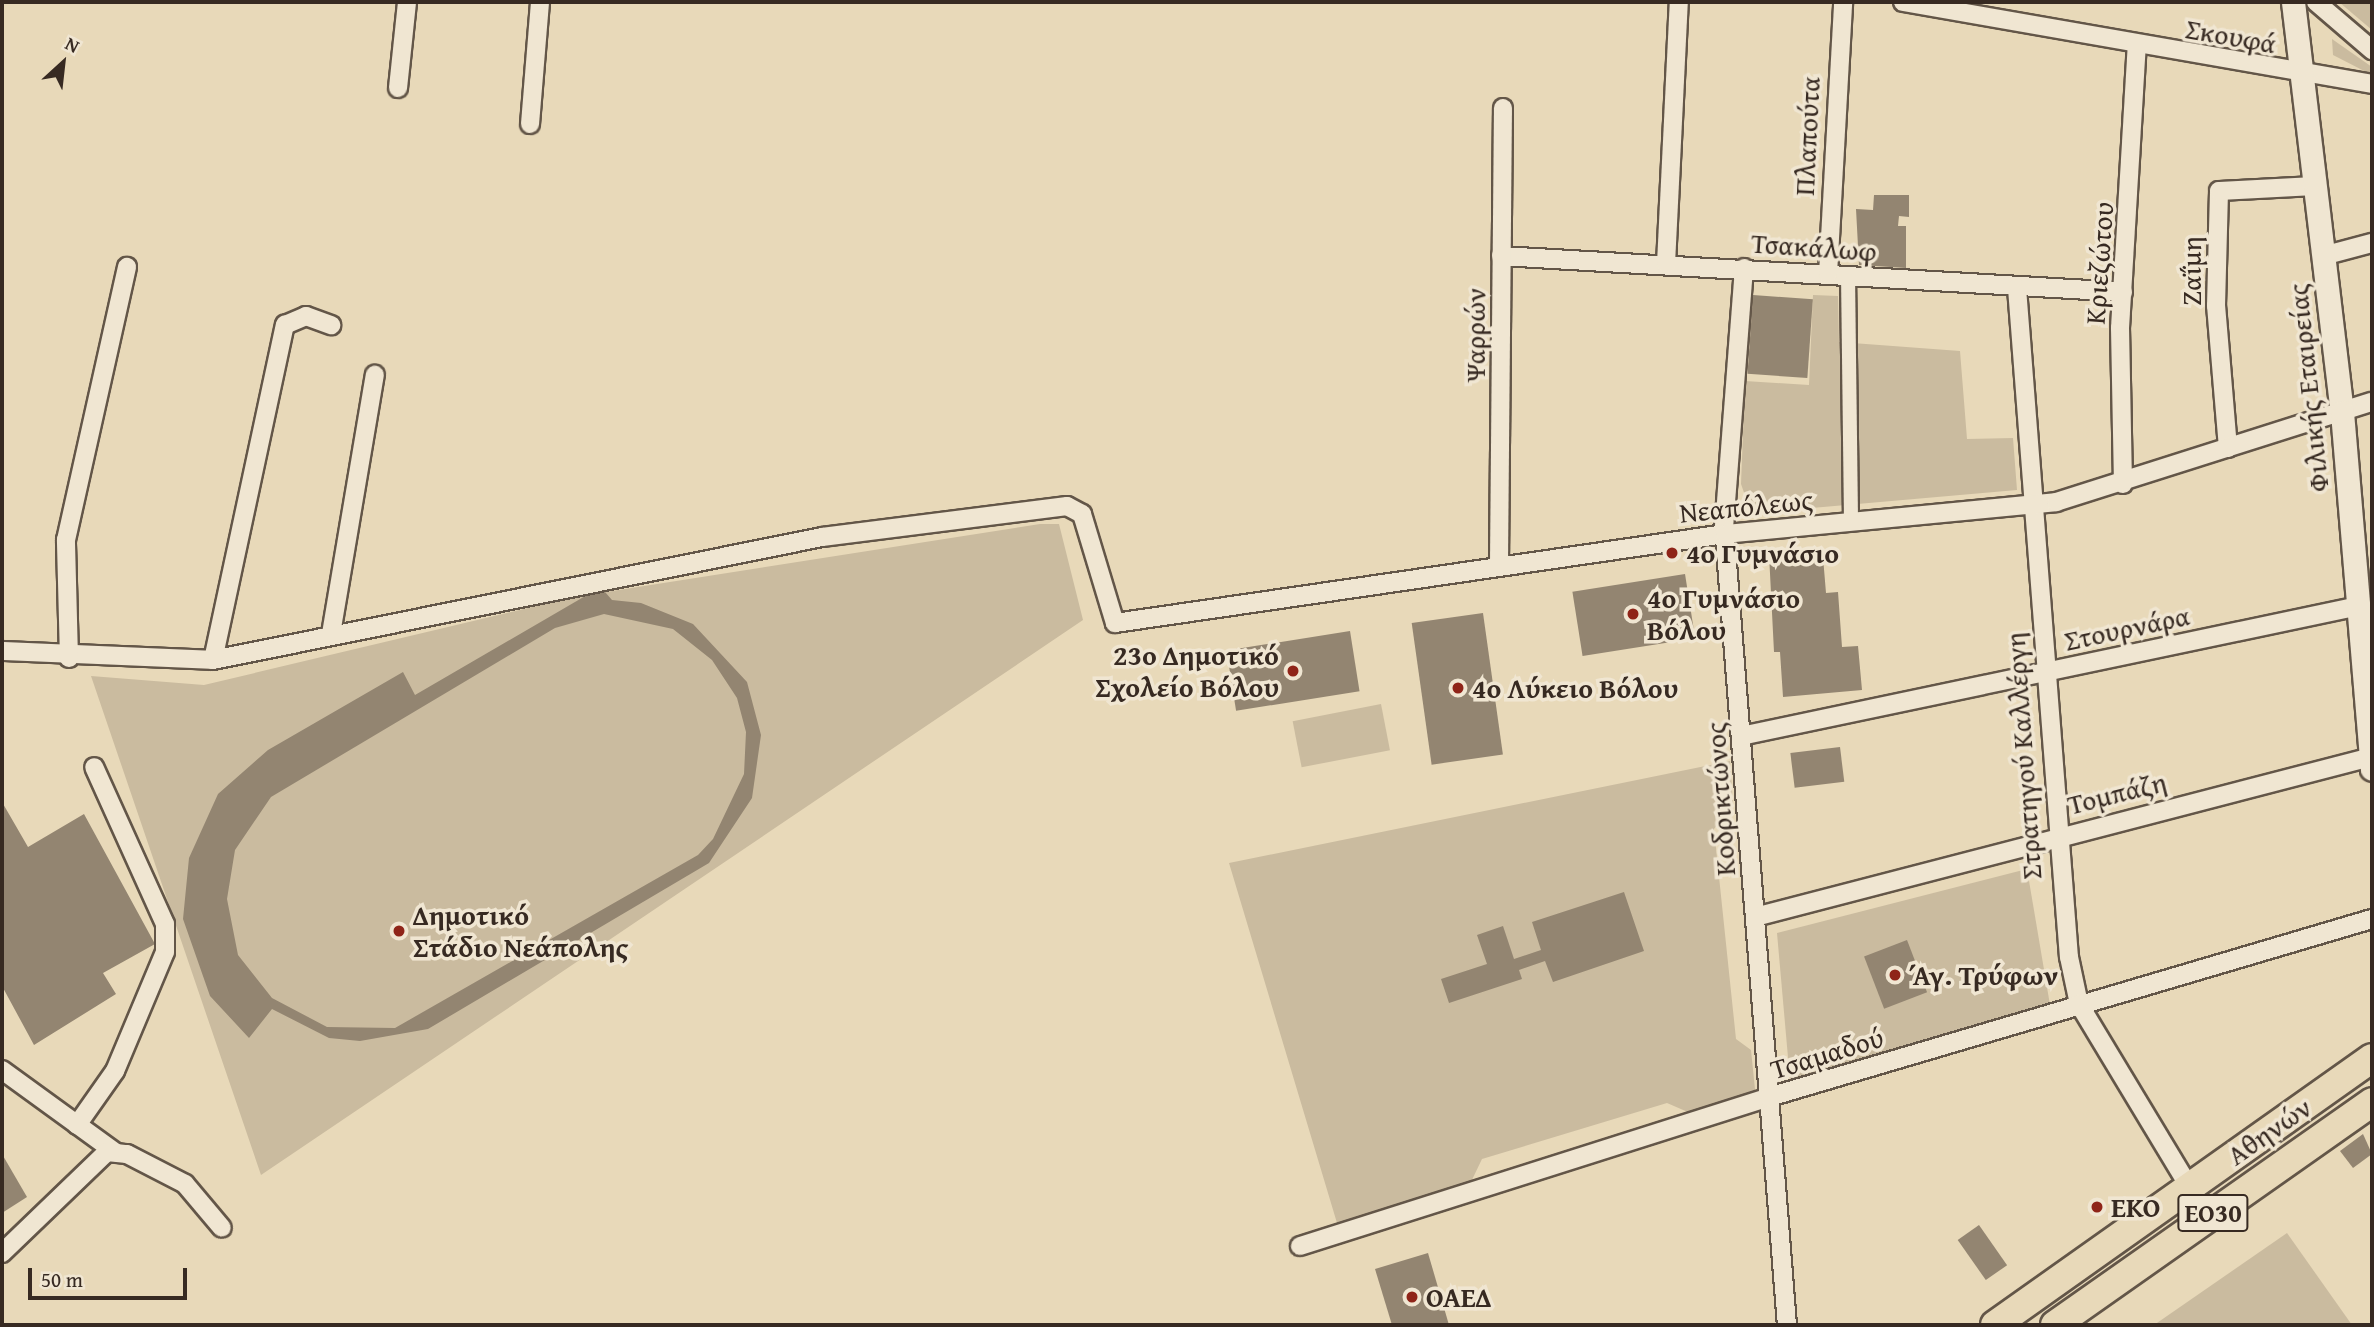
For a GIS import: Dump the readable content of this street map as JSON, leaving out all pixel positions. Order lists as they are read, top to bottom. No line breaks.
{"streets":{"main road":["Αθηνών","ΕΟ30"],"street":["Σκουφά","Πλαπούτα","Τσακάλωφ","Κριεζώτου","Ζαΐμη","Ψαρρών","Φιλικής Εταιρείας","Νεαπόλεως","Στουρνάρα","Στρατηγού Καλλέργη","Τομπάζη","Κοδρικτώνος","Τσαμαδού"]},"crossings":[["Σκουφά","Κριεζώτου"],["Σκουφά","Φιλικής Εταιρείας"],["Πλαπούτα","Τσακάλωφ"],["Τσακάλωφ","Κριεζώτου"],["Τσακάλωφ","Ψαρρών"],["Τσακάλωφ","Στρατηγού Καλλέργη"],["Τσακάλωφ","Κοδρικτώνος"],["Κριεζώτου","Νεαπόλεως"],["Ζαΐμη","Φιλικής Εταιρείας"],["Ζαΐμη","Νεαπόλεως"],["Ψαρρών","Νεαπόλεως"],["Φιλικής Εταιρείας","Νεαπόλεως"],["Φιλικής Εταιρείας","Στουρνάρα"],["Φιλικής Εταιρείας","Τομπάζη"],["Νεαπόλεως","Στρατηγού Καλλέργη"],["Νεαπόλεως","Κοδρικτώνος"],["Στουρνάρα","Στρατηγού Καλλέργη"],["Στουρνάρα","Κοδρικτώνος"],["Στρατηγού Καλλέργη","Τομπάζη"],["Στρατηγού Καλλέργη","Τσαμαδού"],["Στρατηγού Καλλέργη","Αθηνών"],["Τομπάζη","Κοδρικτώνος"],["Κοδρικτώνος","Τσαμαδού"]],"places":["4ο Γυμνάσιο","4ο Γυμνάσιο Βόλου","23ο Δημοτικό Σχολείο Βόλου","4ο Λύκειο Βόλου","Δημοτικό Στάδιο Νεάπολης","Άγ. Τρύφων","EKO","ΟΑΕΔ"],"scale_bar":"50 m","north":"top right"}
